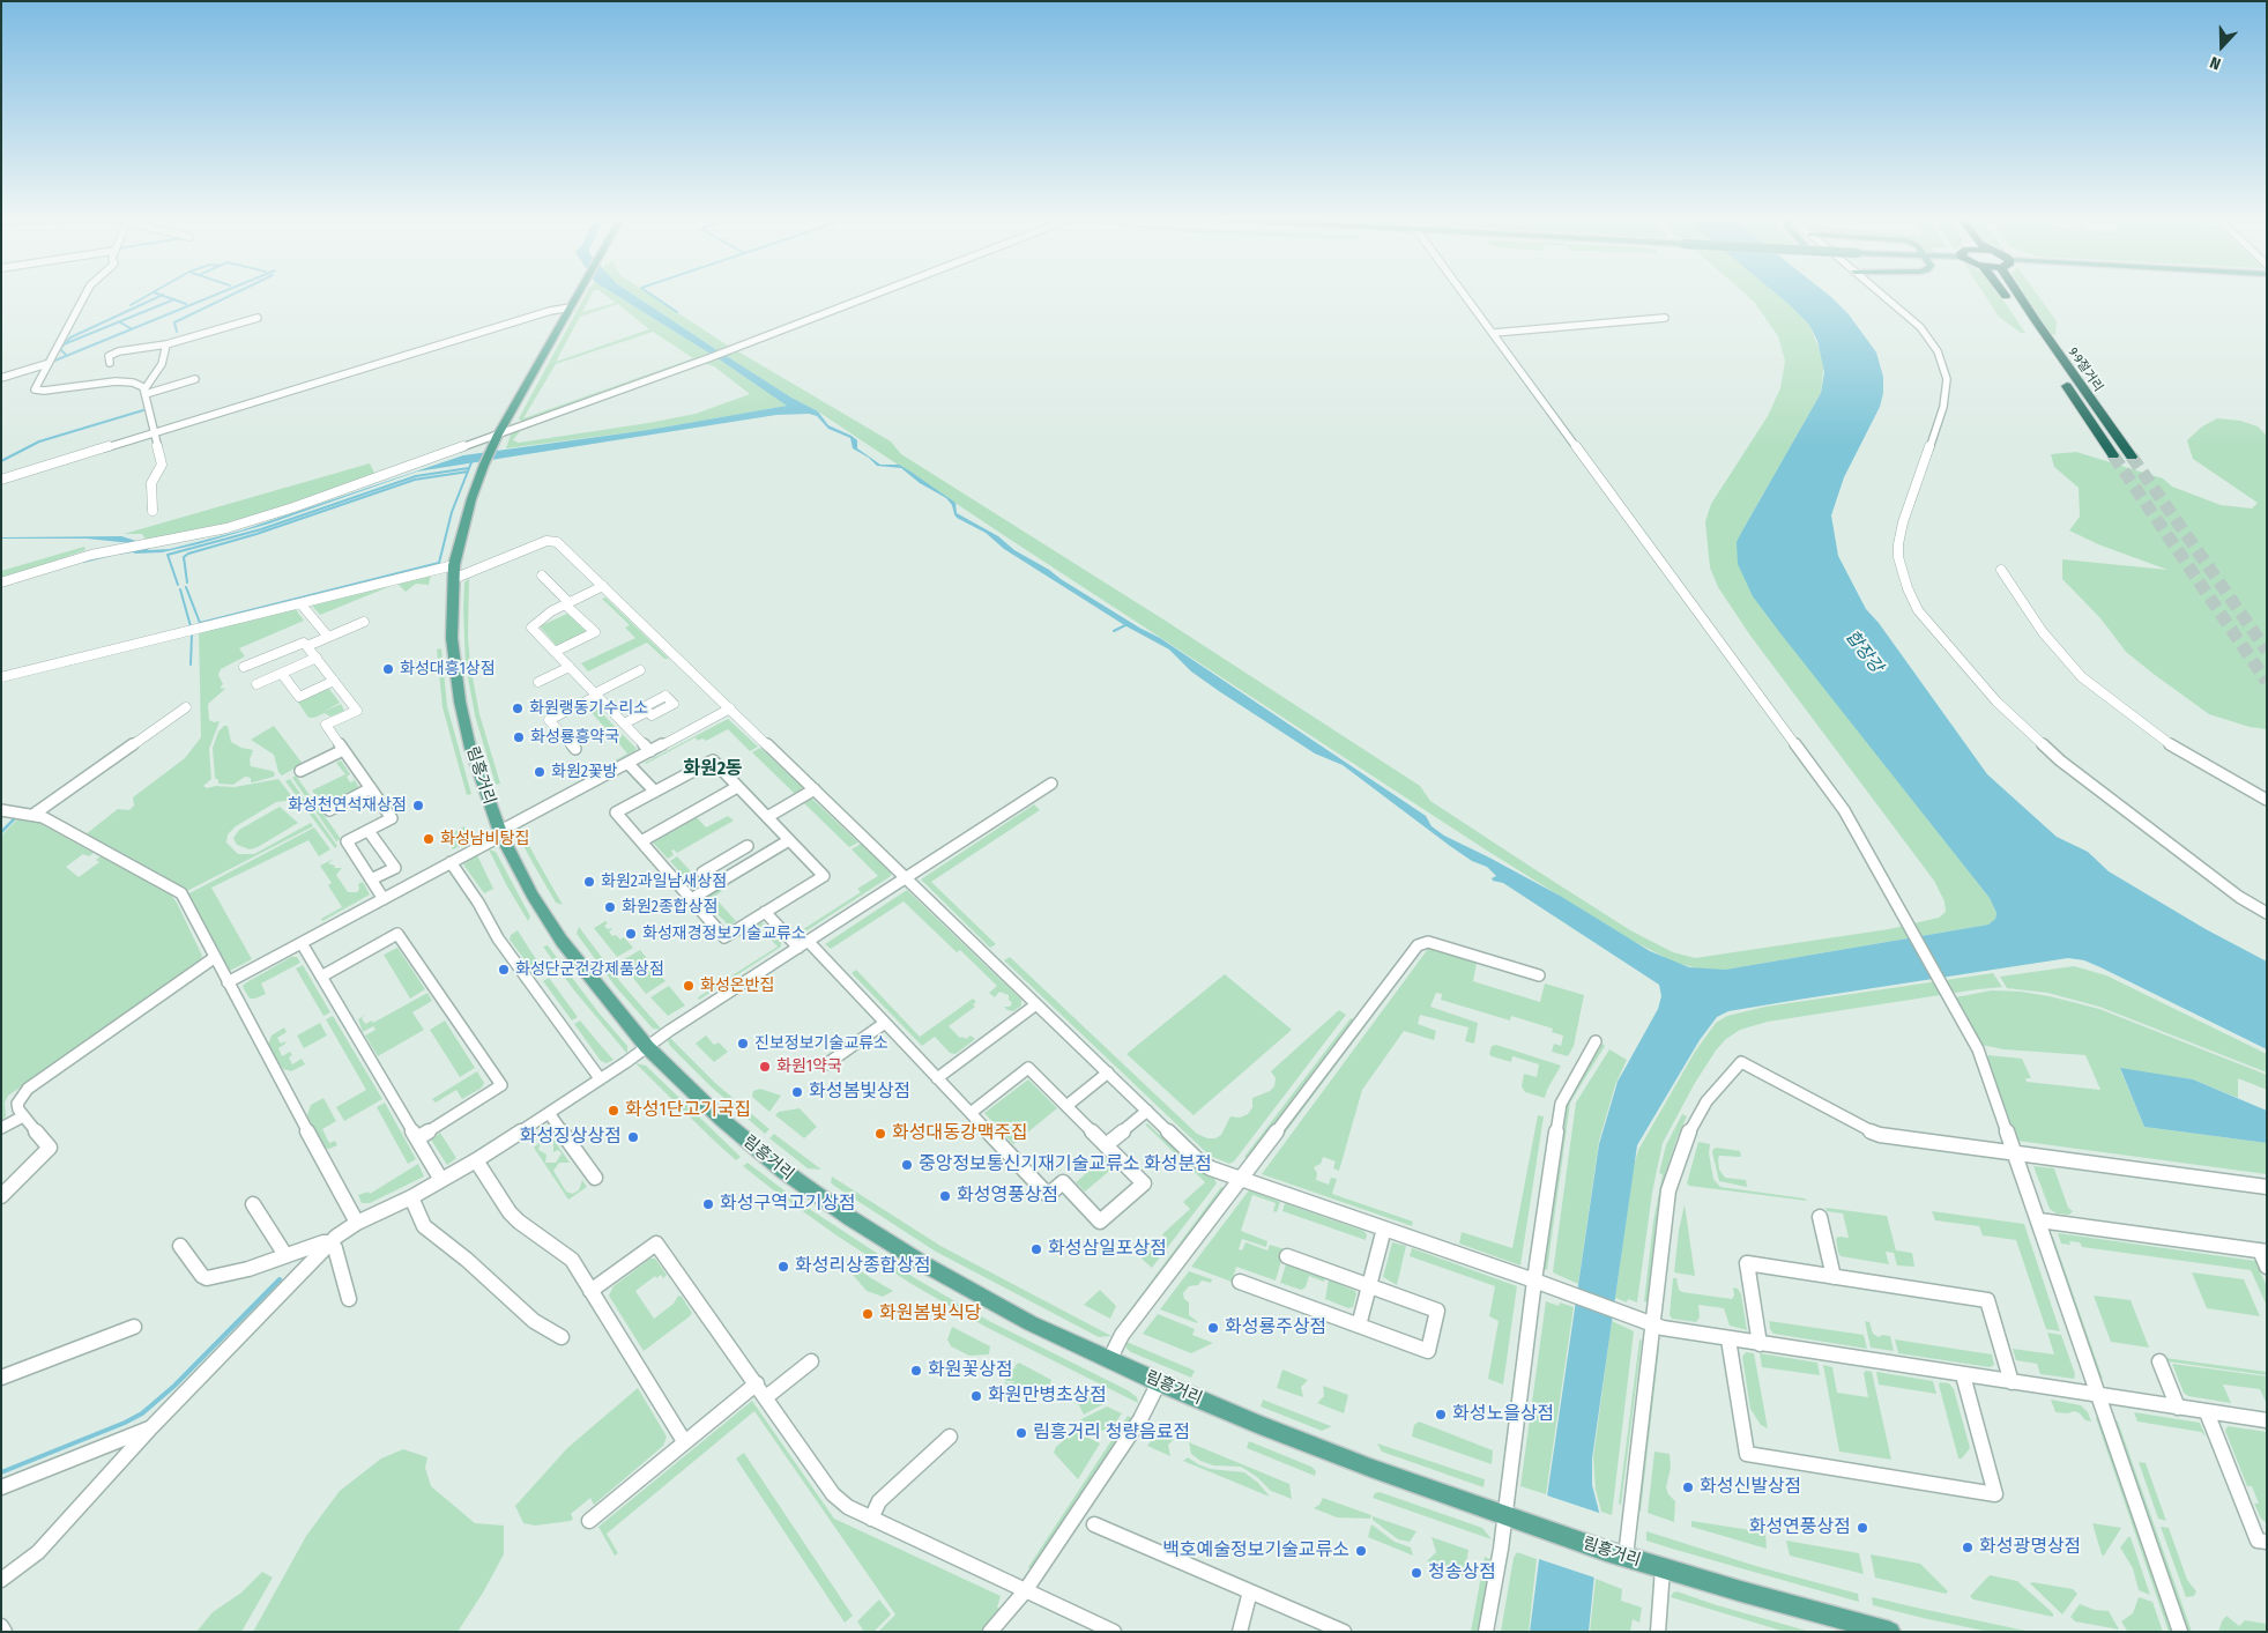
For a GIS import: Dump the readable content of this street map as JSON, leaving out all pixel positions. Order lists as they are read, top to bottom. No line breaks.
{"streets":{"highway":["9·9절거리"],"main road":["림흥거리"]},"districts":["화원2동"],"water":["합장강"],"places":["화성대흥1상점","화원랭동기수리소","화성룡흥약국","화원2꽃방","화성천연석재상점","화성남비탕집","화원2과일남새상점","화원2종합상점","화성재경정보기술교류소","화성단군건강제품상점","화성온반집","진보정보기술교류소","화원1약국","화성봄빛상점","화성1단고기국집","화성대동강맥주집","화성징상상점","중앙정보통신기재기술교류소 화성분점","화성영풍상점","화성구역고기상점","화성삼일포상점","화성리상종합상점","화원봄빛식당","화성룡주상점","화원꽃상점","화원만병초상점","화성노을상점","림흥거리 청량음료점","화성신발상점","화성연풍상점","화성광명상점","백호예술정보기술교류소","청송상점"],"north":"bottom"}
